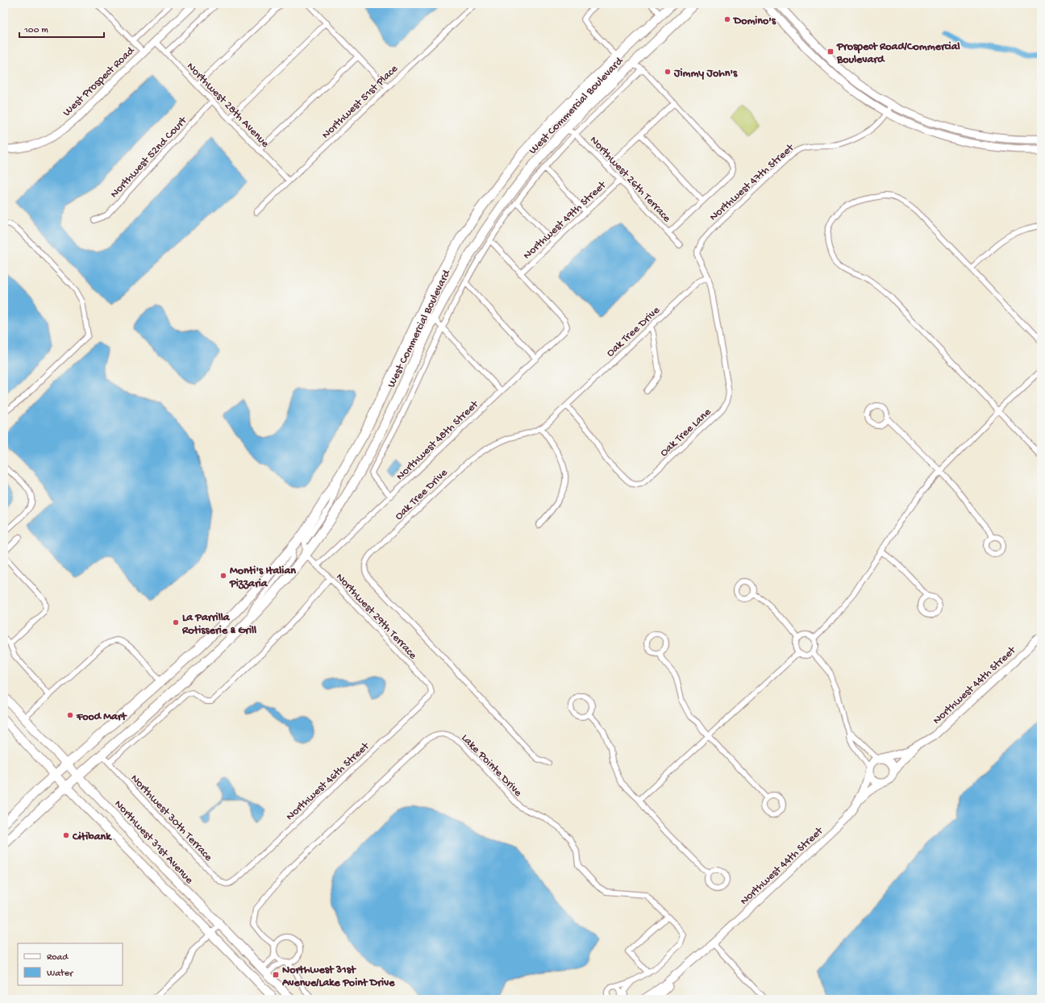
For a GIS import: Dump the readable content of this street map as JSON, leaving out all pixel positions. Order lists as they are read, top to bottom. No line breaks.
{"streets":{"highway":["West Commercial Boulevard"],"main road":["West Prospect Road","Northwest 44th Street","Northwest 31st Avenue"],"street":["Northwest 51st Place","Northwest 28th Avenue","Northwest 52nd Court","Northwest 26th Terrace","Northwest 47th Street","Northwest 49th Street","Oak Tree Drive","Oak Tree Lane","Northwest 48th Street","Northwest 29th Terrace","Lake Pointe Drive","Northwest 46th Street","Northwest 30th Terrace"]},"crossings":[["West Prospect Road","Northwest 28th Avenue"],["Northwest 51st Place","Northwest 28th Avenue"],["Northwest 28th Avenue","Northwest 52nd Court"],["West Commercial Boulevard","Northwest 26th Terrace"],["West Commercial Boulevard","Northwest 29th Terrace"],["West Commercial Boulevard","Northwest 30th Terrace"],["West Commercial Boulevard","Northwest 31st Avenue"],["Northwest 26th Terrace","Northwest 49th Street"],["Northwest 47th Street","Oak Tree Drive"],["Northwest 47th Street","Oak Tree Lane"],["Northwest 49th Street","Northwest 48th Street"],["Oak Tree Drive","Oak Tree Lane"],["Northwest 48th Street","Northwest 29th Terrace"],["Northwest 29th Terrace","Northwest 46th Street"],["Northwest 46th Street","Northwest 30th Terrace"]],"places":{"other":["Domino's","Jimmy John's","Monti's Italian Pizzaria","La Parrilla Rotisserie & Grill","Food Mart","Citibank"],"transit":["Prospect Road/Commercial Boulevard","Northwest 31st Avenue/Lake Point Drive"]},"legend":["Road","Water"],"scale_bar":"100 m"}
